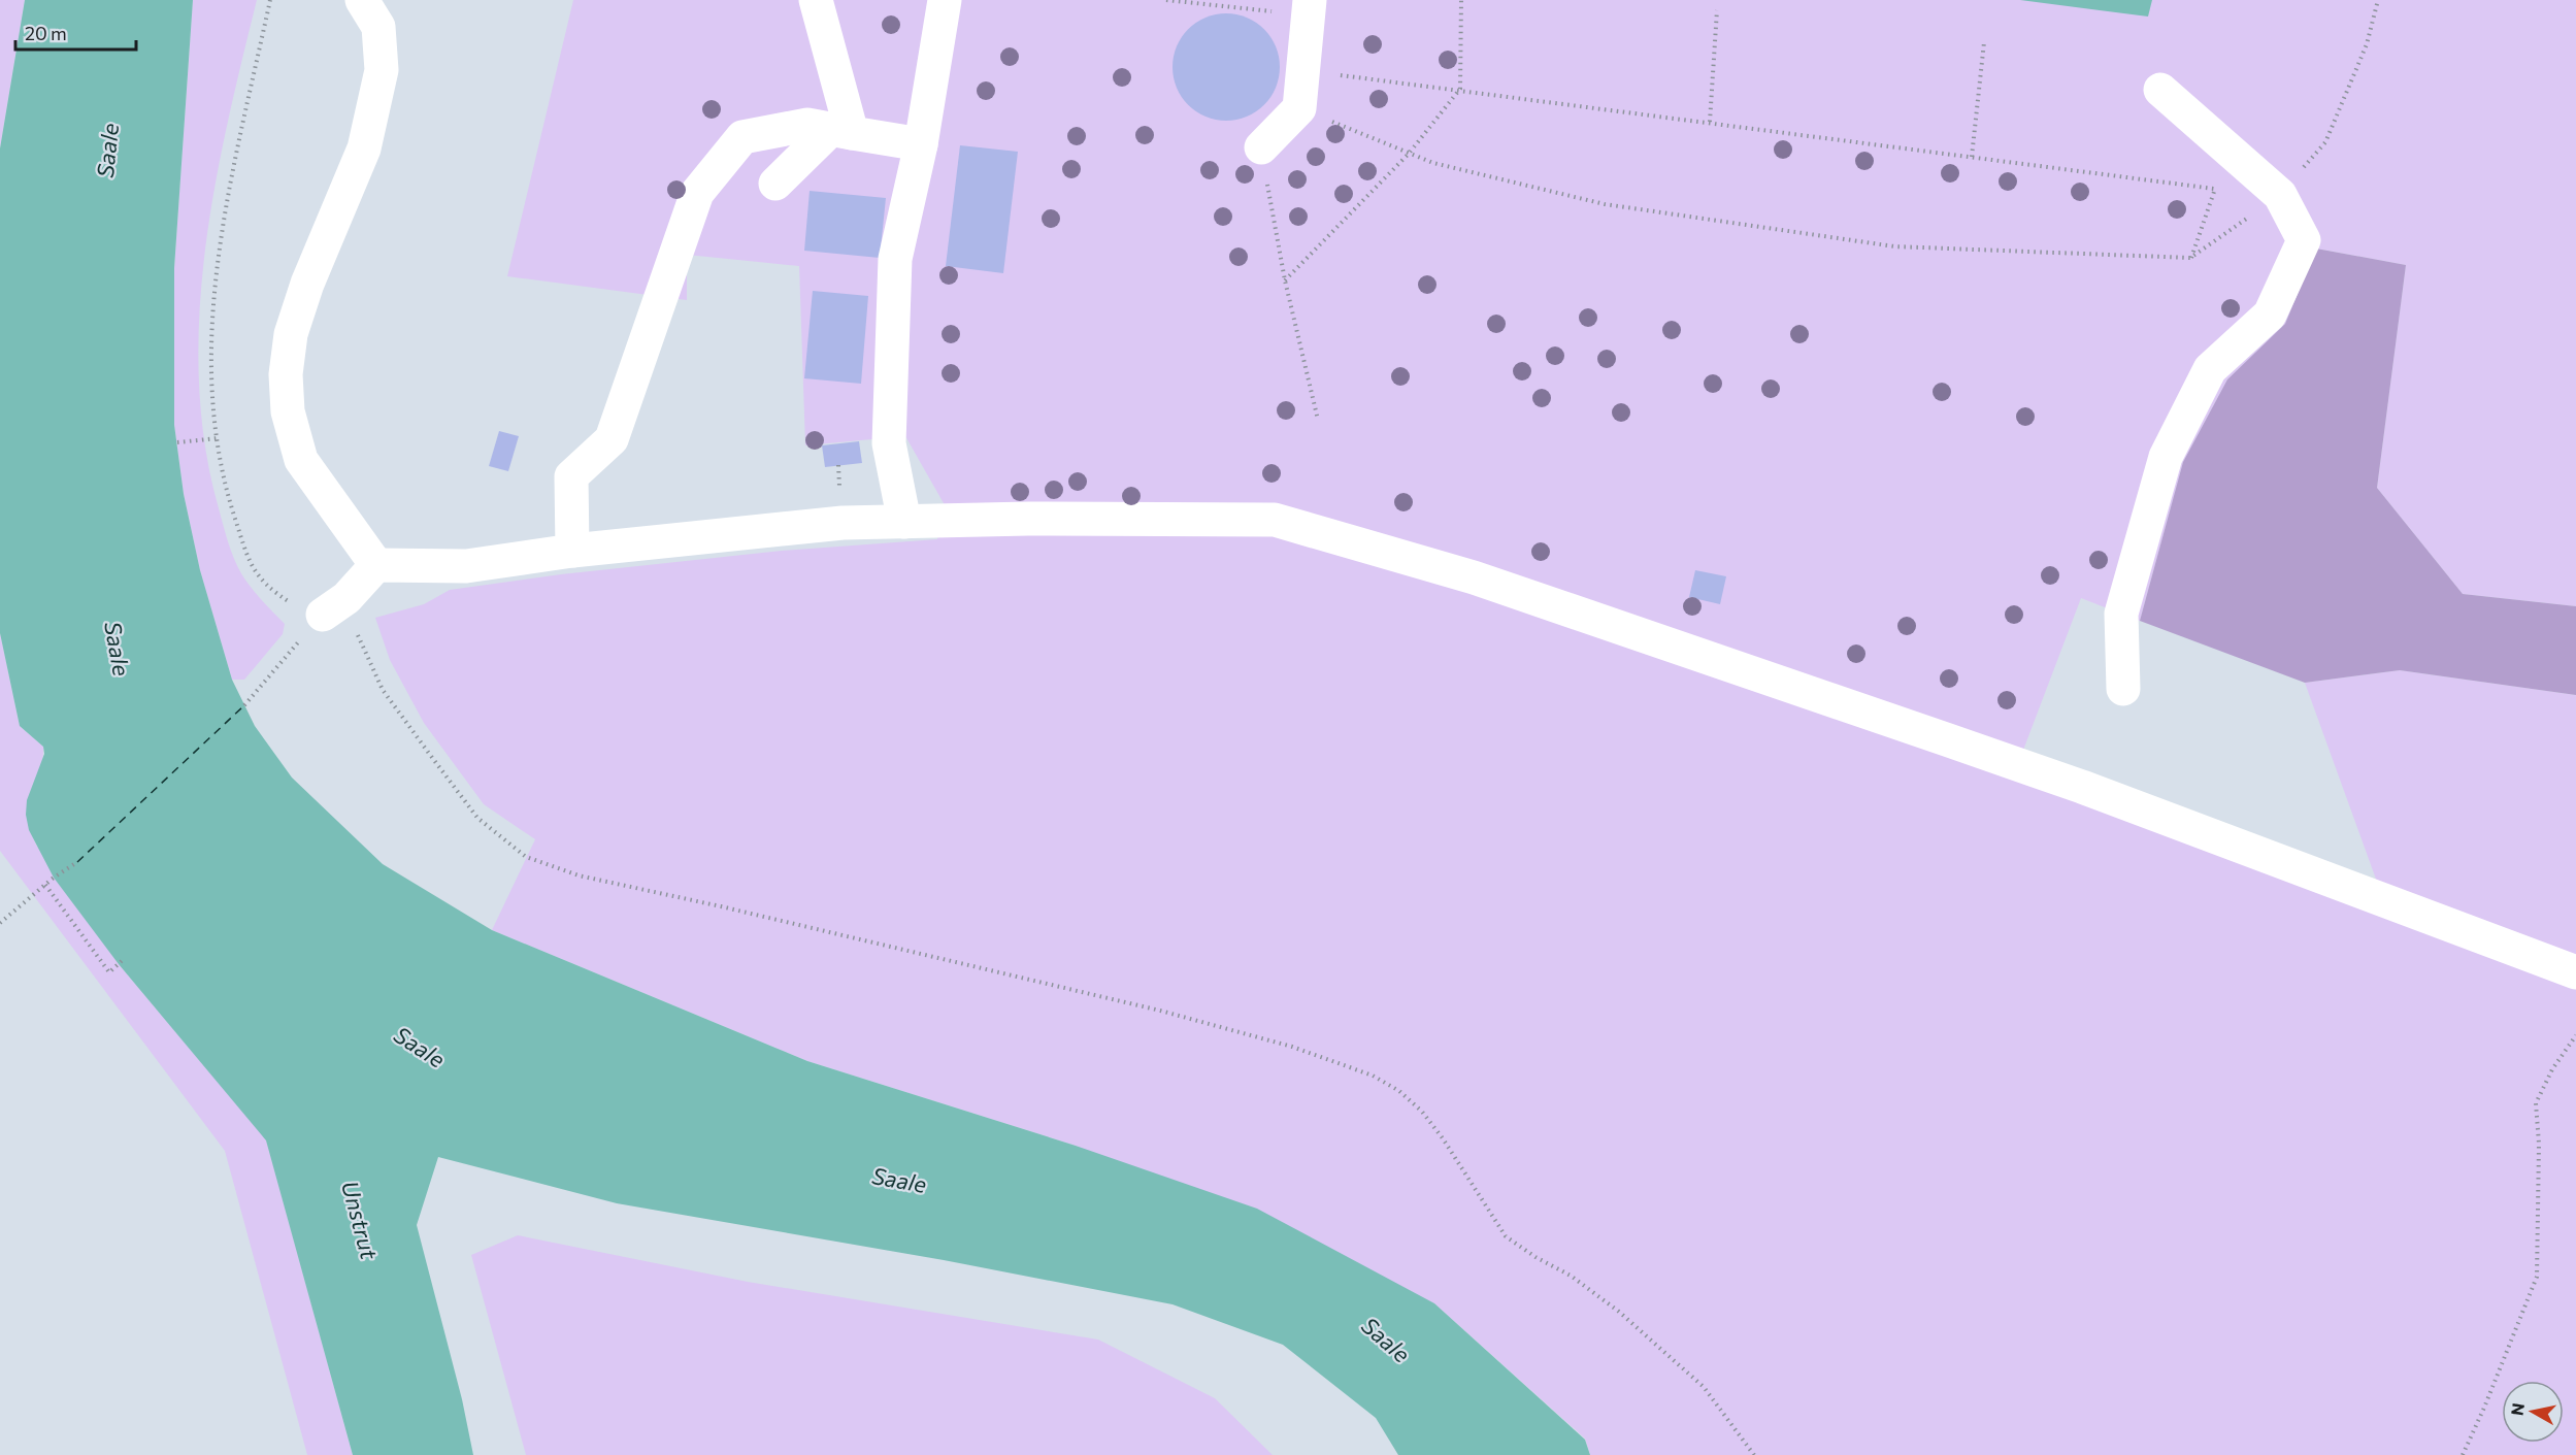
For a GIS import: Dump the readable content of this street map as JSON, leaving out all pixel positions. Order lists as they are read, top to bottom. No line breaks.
{"water":["Saale","Unstrut"],"scale_bar":"20 m","north":"left"}
